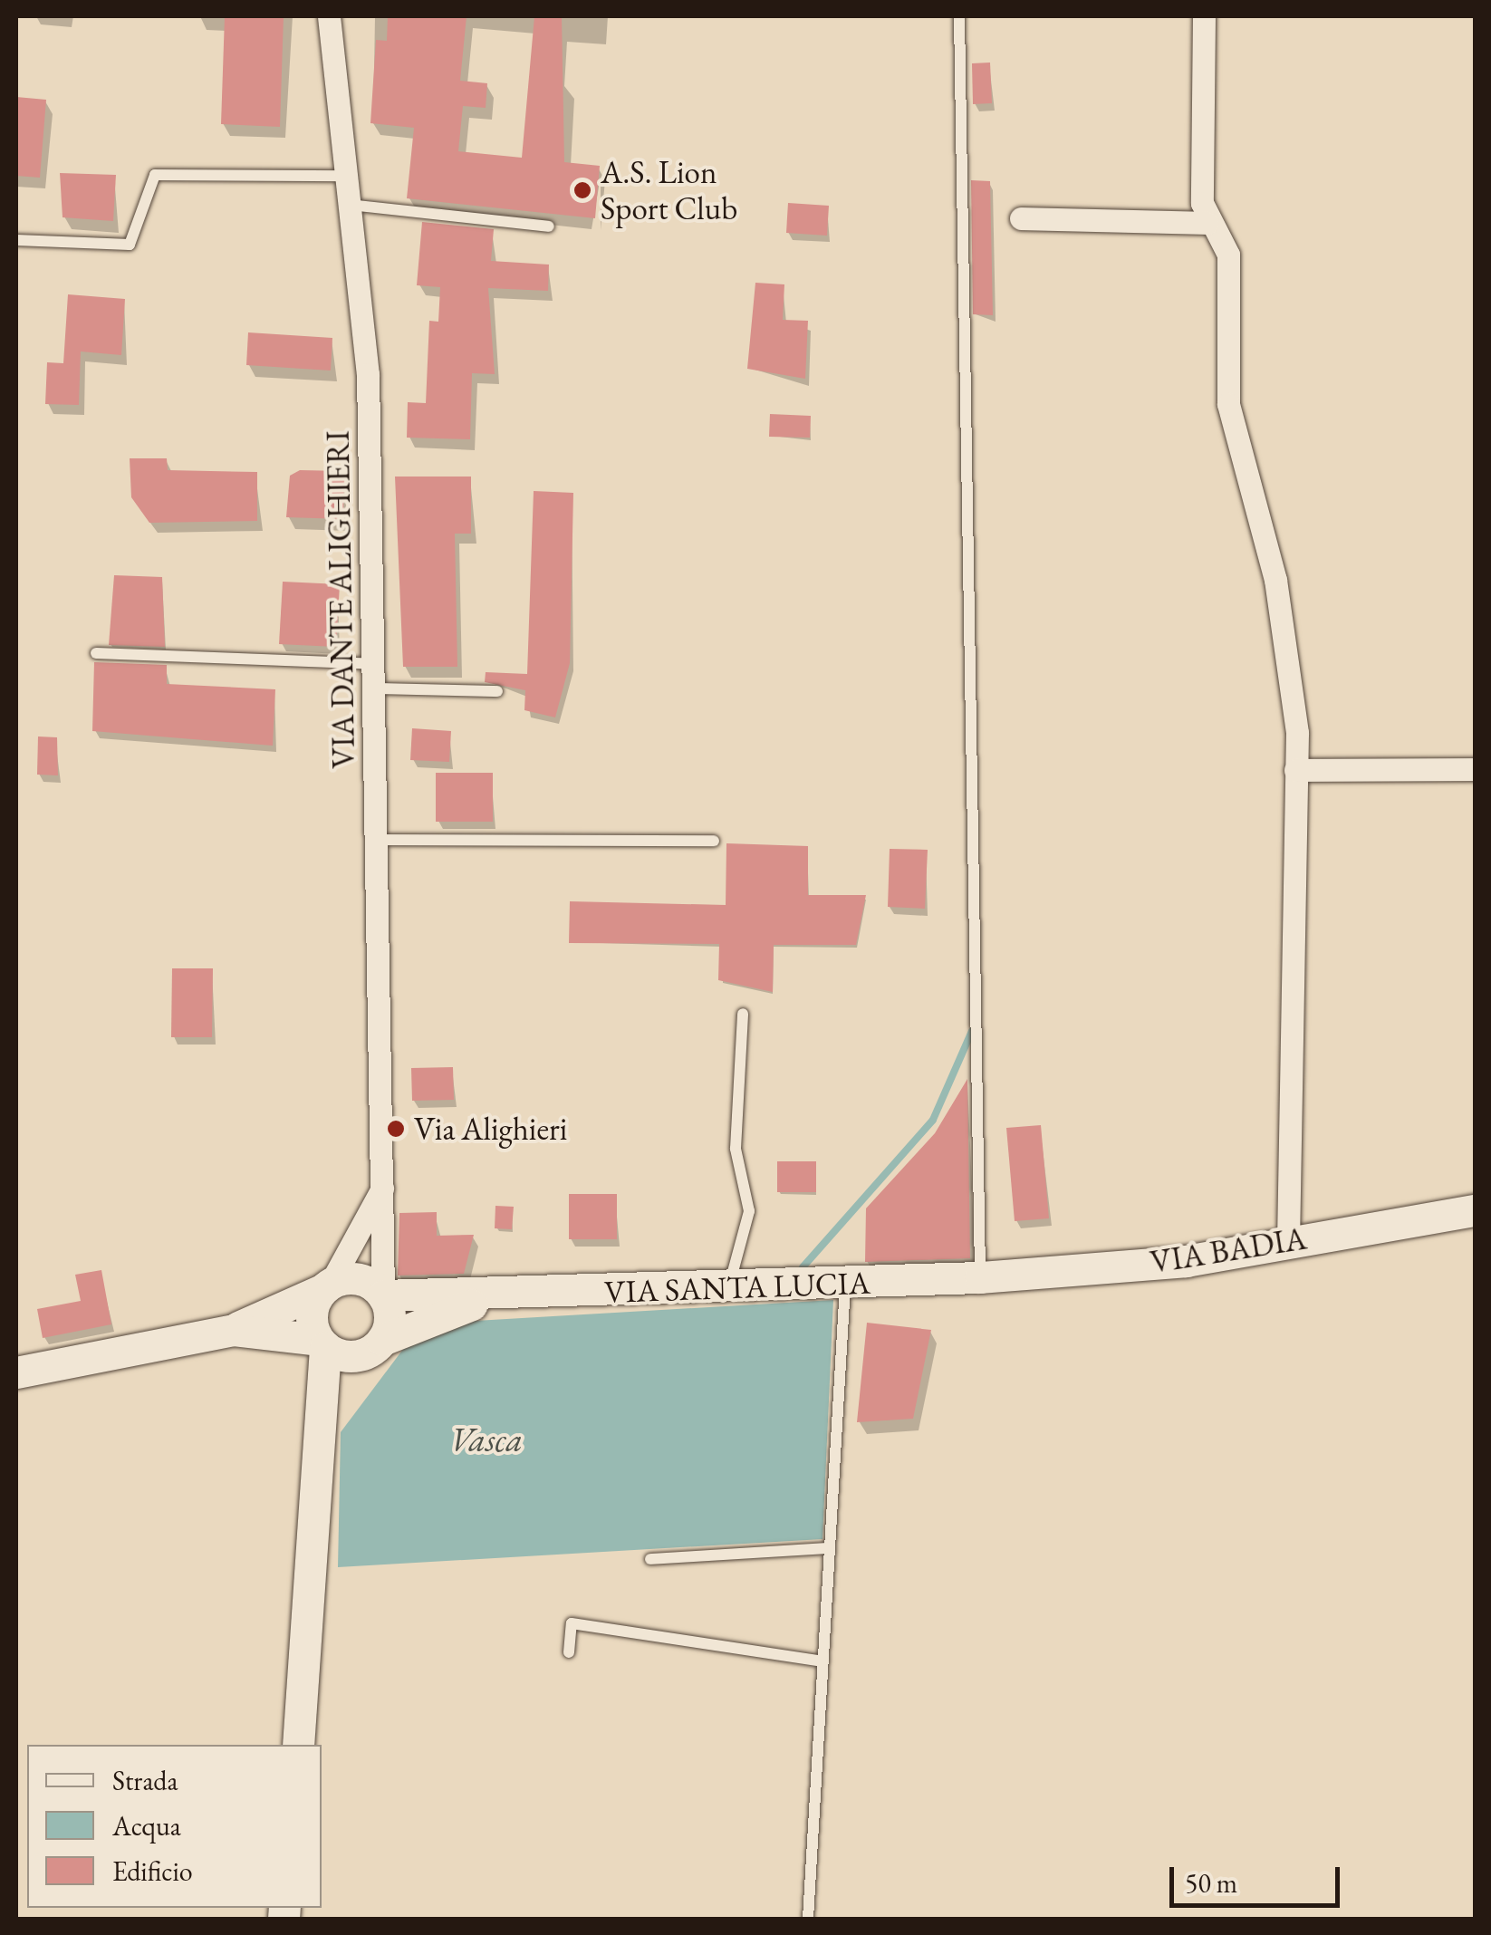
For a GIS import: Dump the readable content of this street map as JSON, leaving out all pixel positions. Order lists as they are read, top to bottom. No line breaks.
{"streets":{"main road":["VIA BADIA","VIA SANTA LUCIA"],"street":["VIA DANTE ALIGHIERI"]},"crossings":[["VIA DANTE ALIGHIERI","VIA SANTA LUCIA"],["VIA BADIA","VIA SANTA LUCIA"]],"water":["Vasca"],"places":["A.S. Lion Sport Club","Via Alighieri"],"legend":["Strada","Acqua","Edificio"],"scale_bar":"50 m"}
